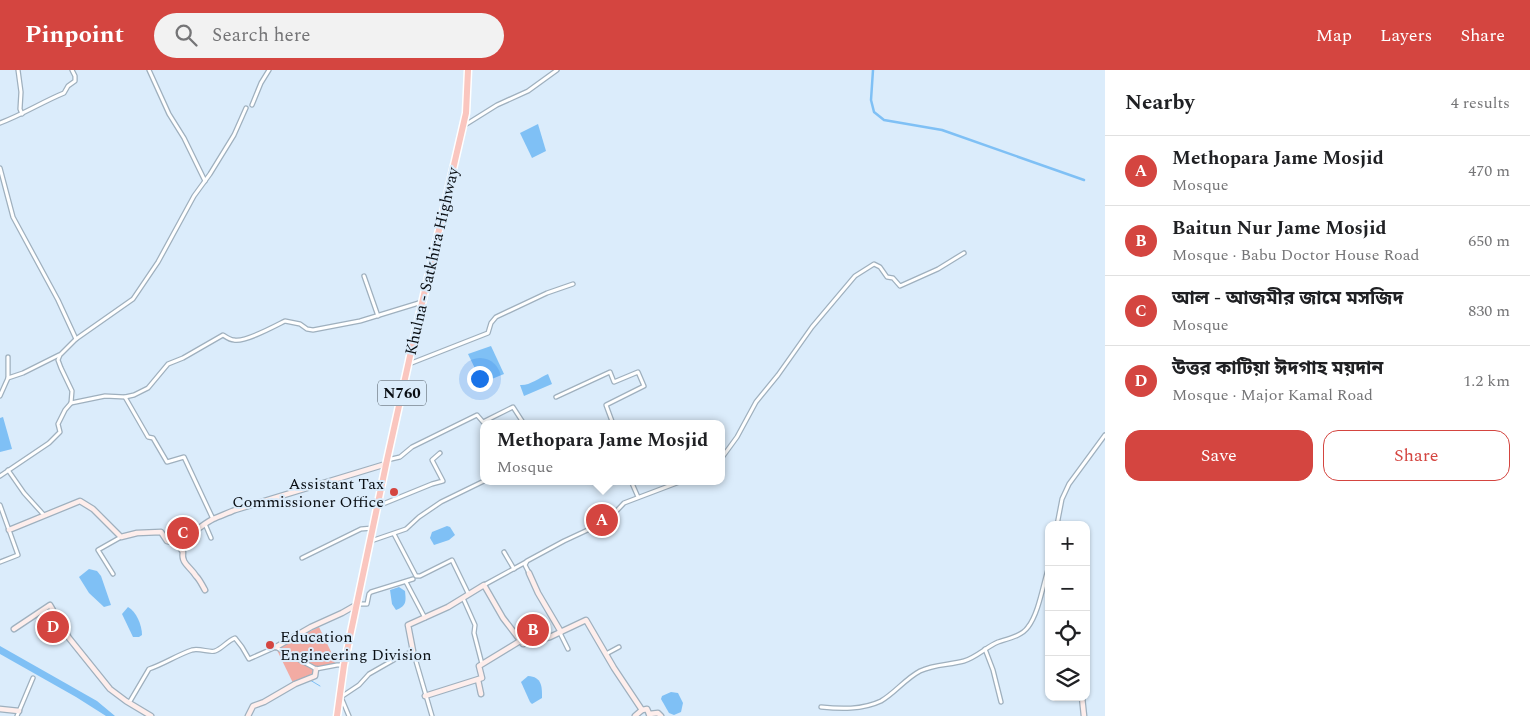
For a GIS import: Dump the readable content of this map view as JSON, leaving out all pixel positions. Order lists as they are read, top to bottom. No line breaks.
{"streets":{"highway":["Khulna - Satkhira Highway","N760"]},"places":["Assistant Tax Commissioner Office","Education Engineering Division"],"page":{"header":"Pinpoint","search":"Search here","nav":["Map","Layers","Share"],"heading":["Nearby","4 results"],"list":[{"mark":"A","name":"Methopara Jame Mosjid","note":"Mosque","value":"470 m"},{"mark":"B","name":"Baitun Nur Jame Mosjid","note":"Mosque · Babu Doctor House Road","value":"650 m"},{"mark":"C","name":"আল - আজমীর জামে মসজিদ","note":"Mosque","value":"830 m"},{"mark":"D","name":"উত্তর কাটিয়া ঈদগাহ ময়দান","note":"Mosque · Major Kamal Road","value":"1.2 km"}],"buttons":["Save","Share"],"popup":["Methopara Jame Mosjid","Mosque"],"pins":["A","C","D","B"],"map_buttons":["+","−"]}}
